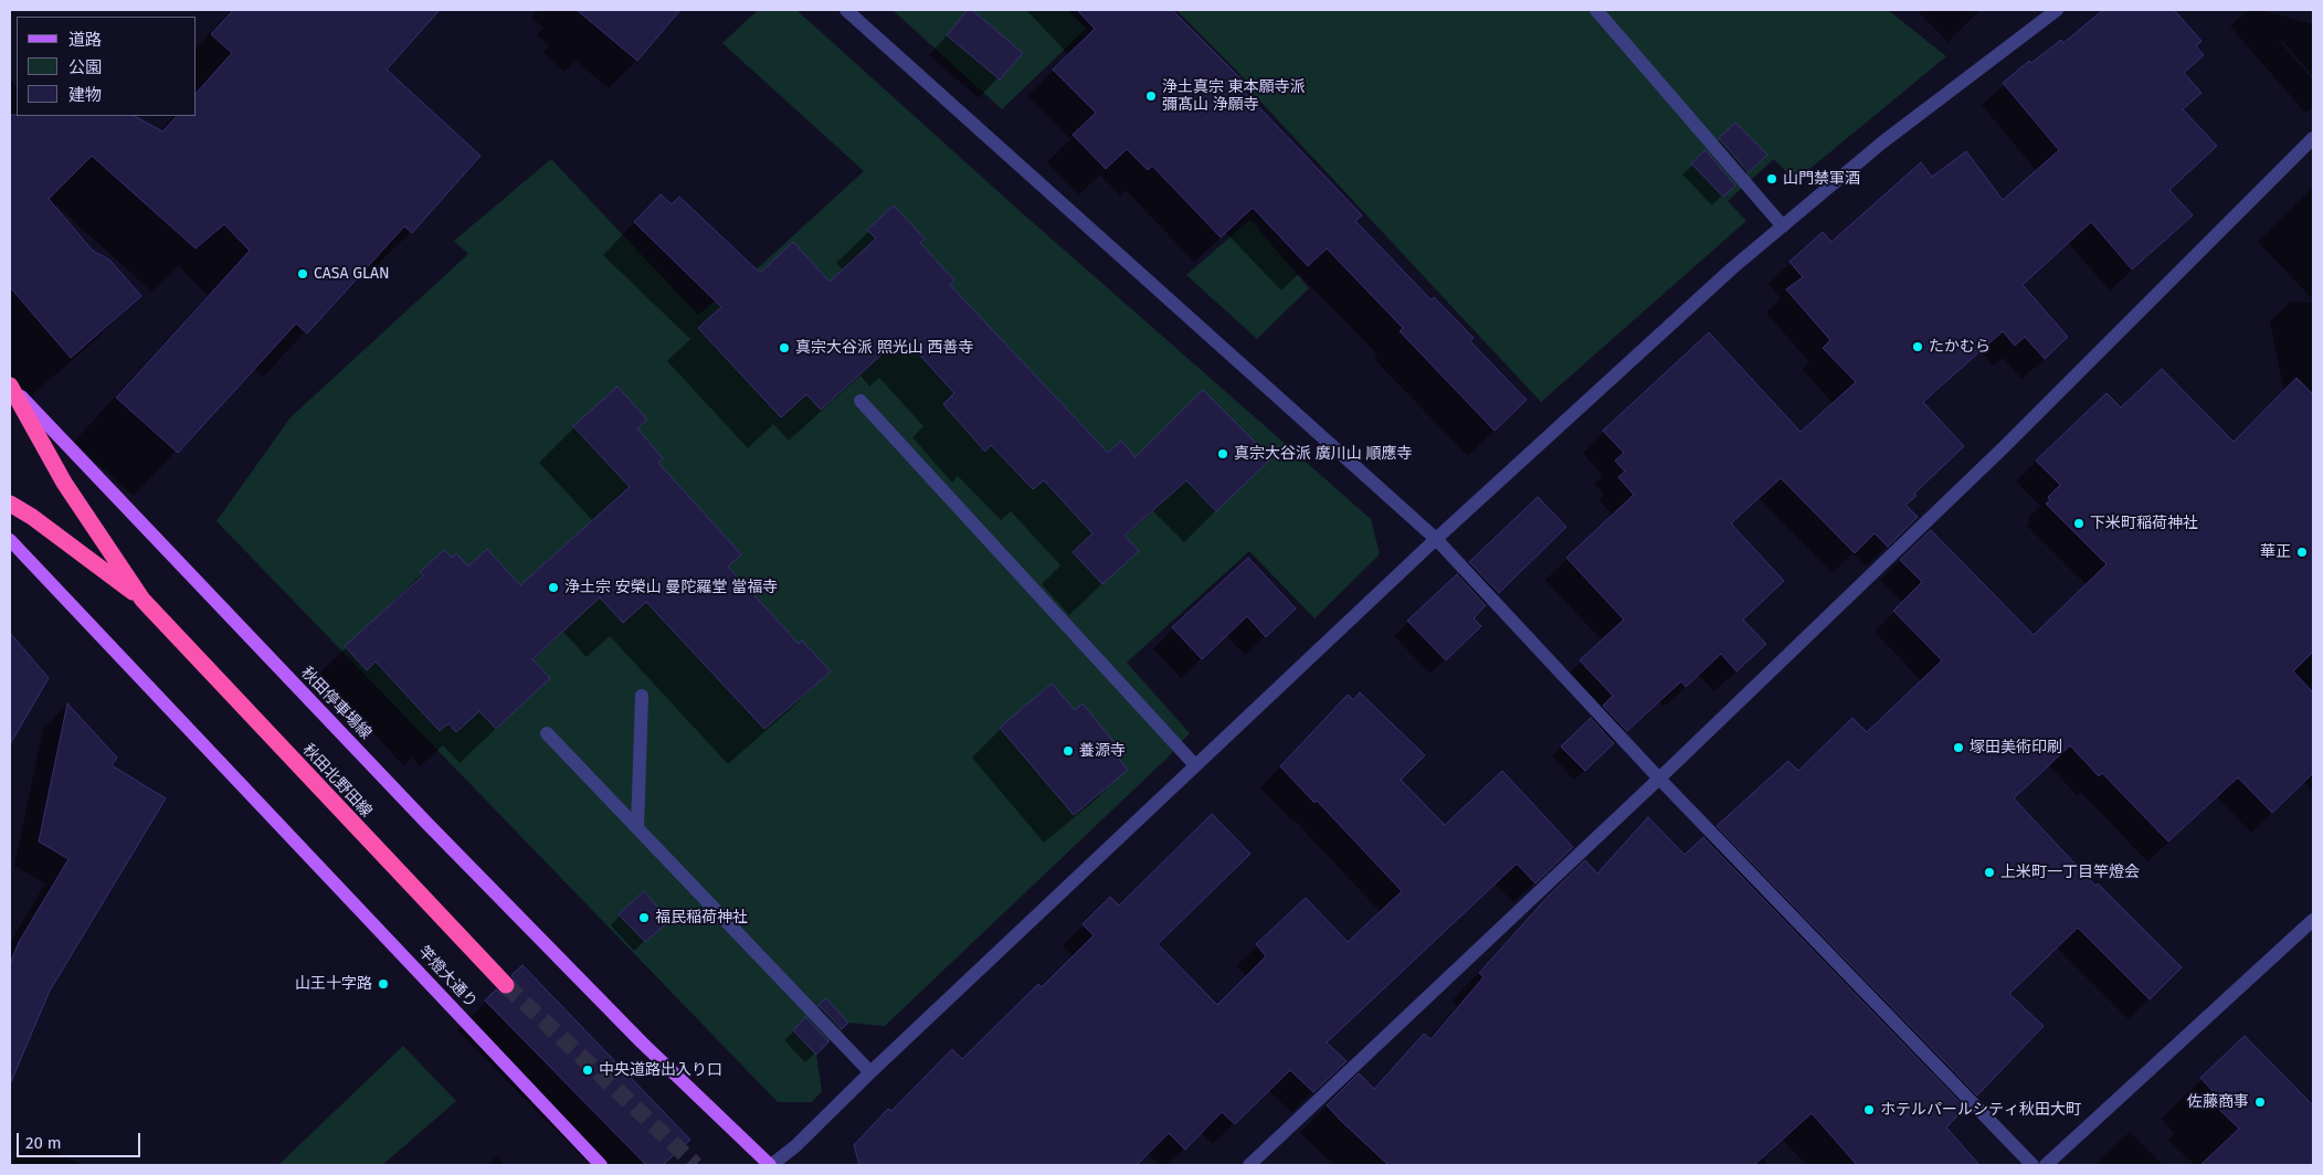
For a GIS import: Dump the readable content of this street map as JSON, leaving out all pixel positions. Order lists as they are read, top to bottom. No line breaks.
{"streets":{"highway":["秋田北野田線"],"main road":["秋田停車場線","竿燈大通り"]},"places":["浄土真宗 東本願寺派 彌髙山 浄願寺","山門禁軍酒","CASA GLAN","たかむら","真宗大谷派 照光山 西善寺","真宗大谷派 廣川山 順應寺","下米町稲荷神社","華正","浄土宗 安榮山 曼陀羅堂 當福寺","塚田美術印刷","養源寺","上米町一丁目竿燈会","福民稲荷神社","山王十字路","中央道路出入り口","佐藤商事","ホテルパールシティ秋田大町"],"legend":["道路","公園","建物"],"scale_bar":"20 m"}
